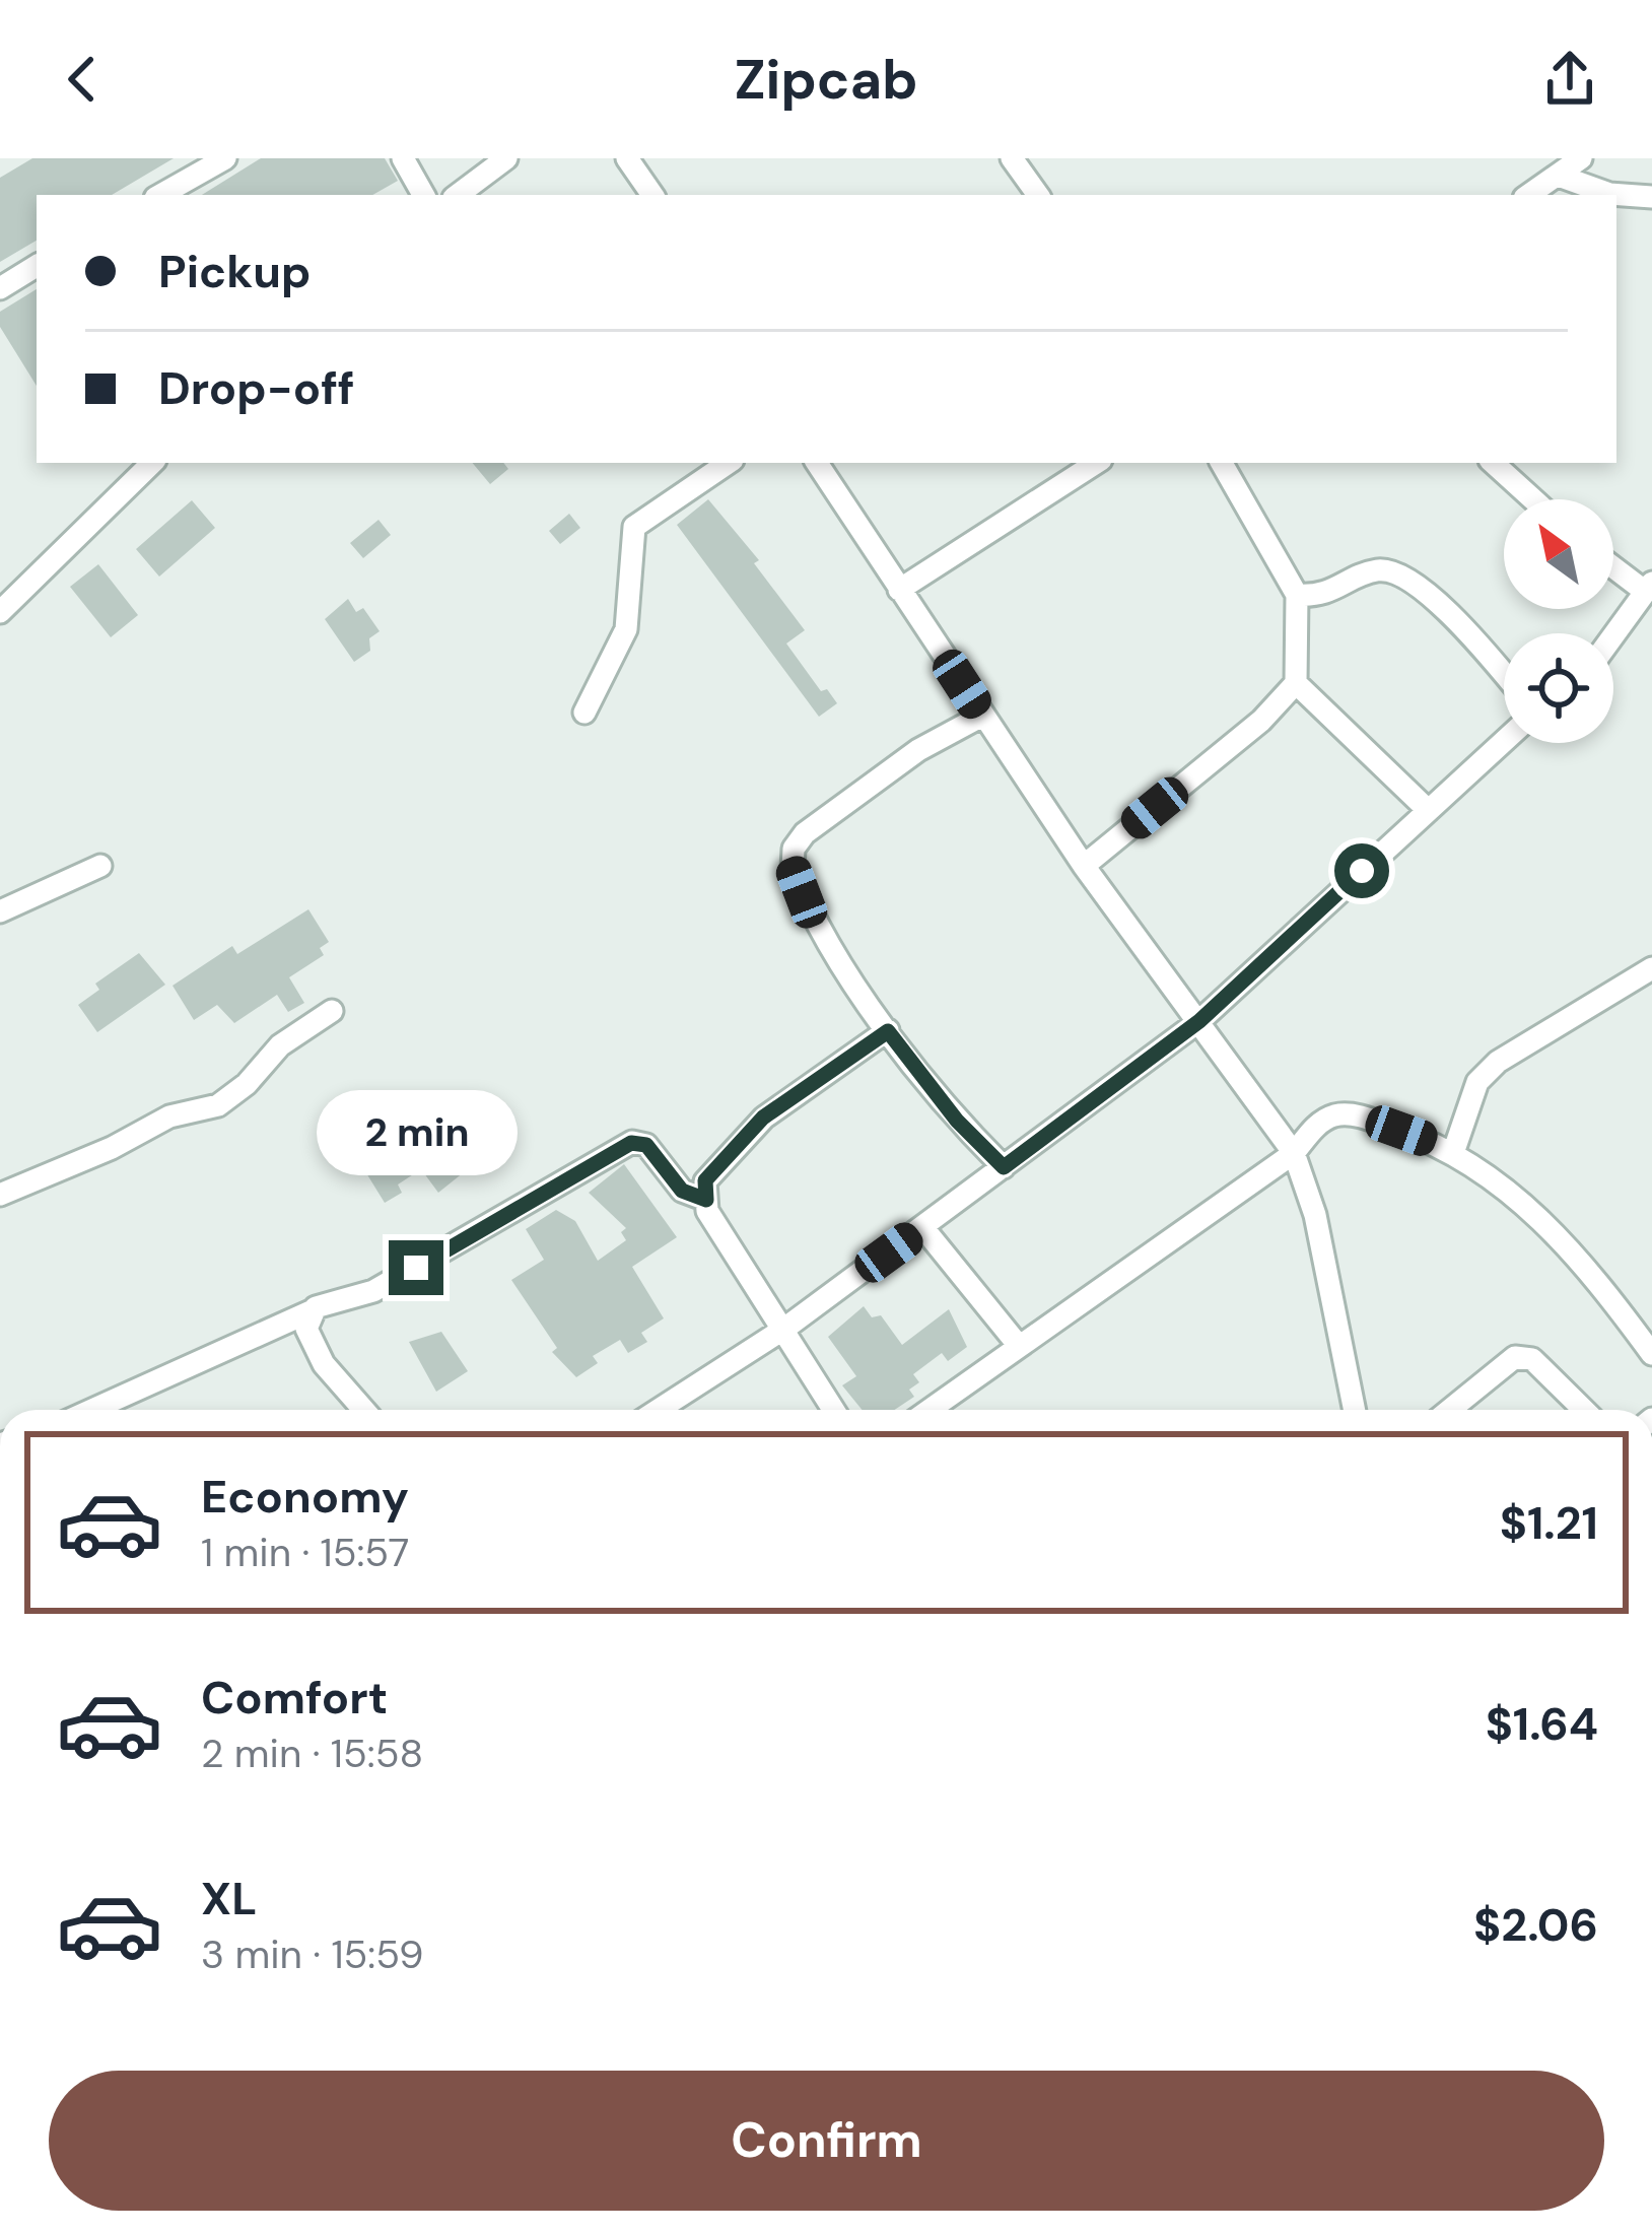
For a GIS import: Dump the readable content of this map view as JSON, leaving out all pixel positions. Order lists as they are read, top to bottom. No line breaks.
{"north":"top left","page":{"header":"Zipcab","banner":["Pickup","Drop-off"],"bubble":"2 min","list":[{"name":"Economy","note":"1 min · 15:57","value":"$1.21"},{"name":"Comfort","note":"2 min · 15:58","value":"$1.64"},{"name":"XL","note":"3 min · 15:59","value":"$2.06"}],"buttons":"Confirm"}}
